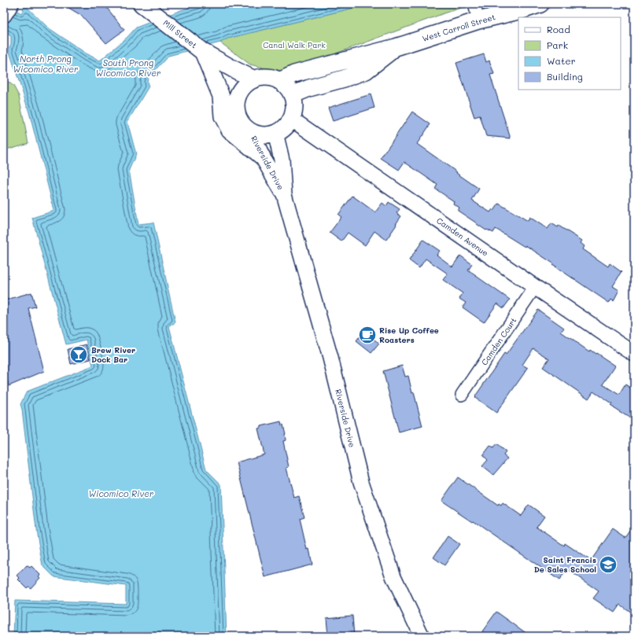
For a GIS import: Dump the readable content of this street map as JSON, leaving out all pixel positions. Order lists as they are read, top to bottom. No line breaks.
{"streets":{"main road":["West Carroll Street","Mill Street"],"street":["Riverside Drive","Camden Avenue","Camden Court"]},"crossings":[["West Carroll Street","Mill Street"],["West Carroll Street","Riverside Drive"],["West Carroll Street","Camden Avenue"],["Mill Street","Riverside Drive"],["Mill Street","Camden Avenue"],["Riverside Drive","Camden Avenue"],["Camden Avenue","Camden Court"]],"water":["North Prong Wicomico River","South Prong Wicomico River","Wicomico River"],"parks":["Canal Walk Park"],"places":{"cafe":["Rise Up Coffee Roasters"],"bar":["Brew River Dock Bar"],"school or university":["Saint Francis De Sales School"]},"legend":["Road","Park","Water","Building"]}
